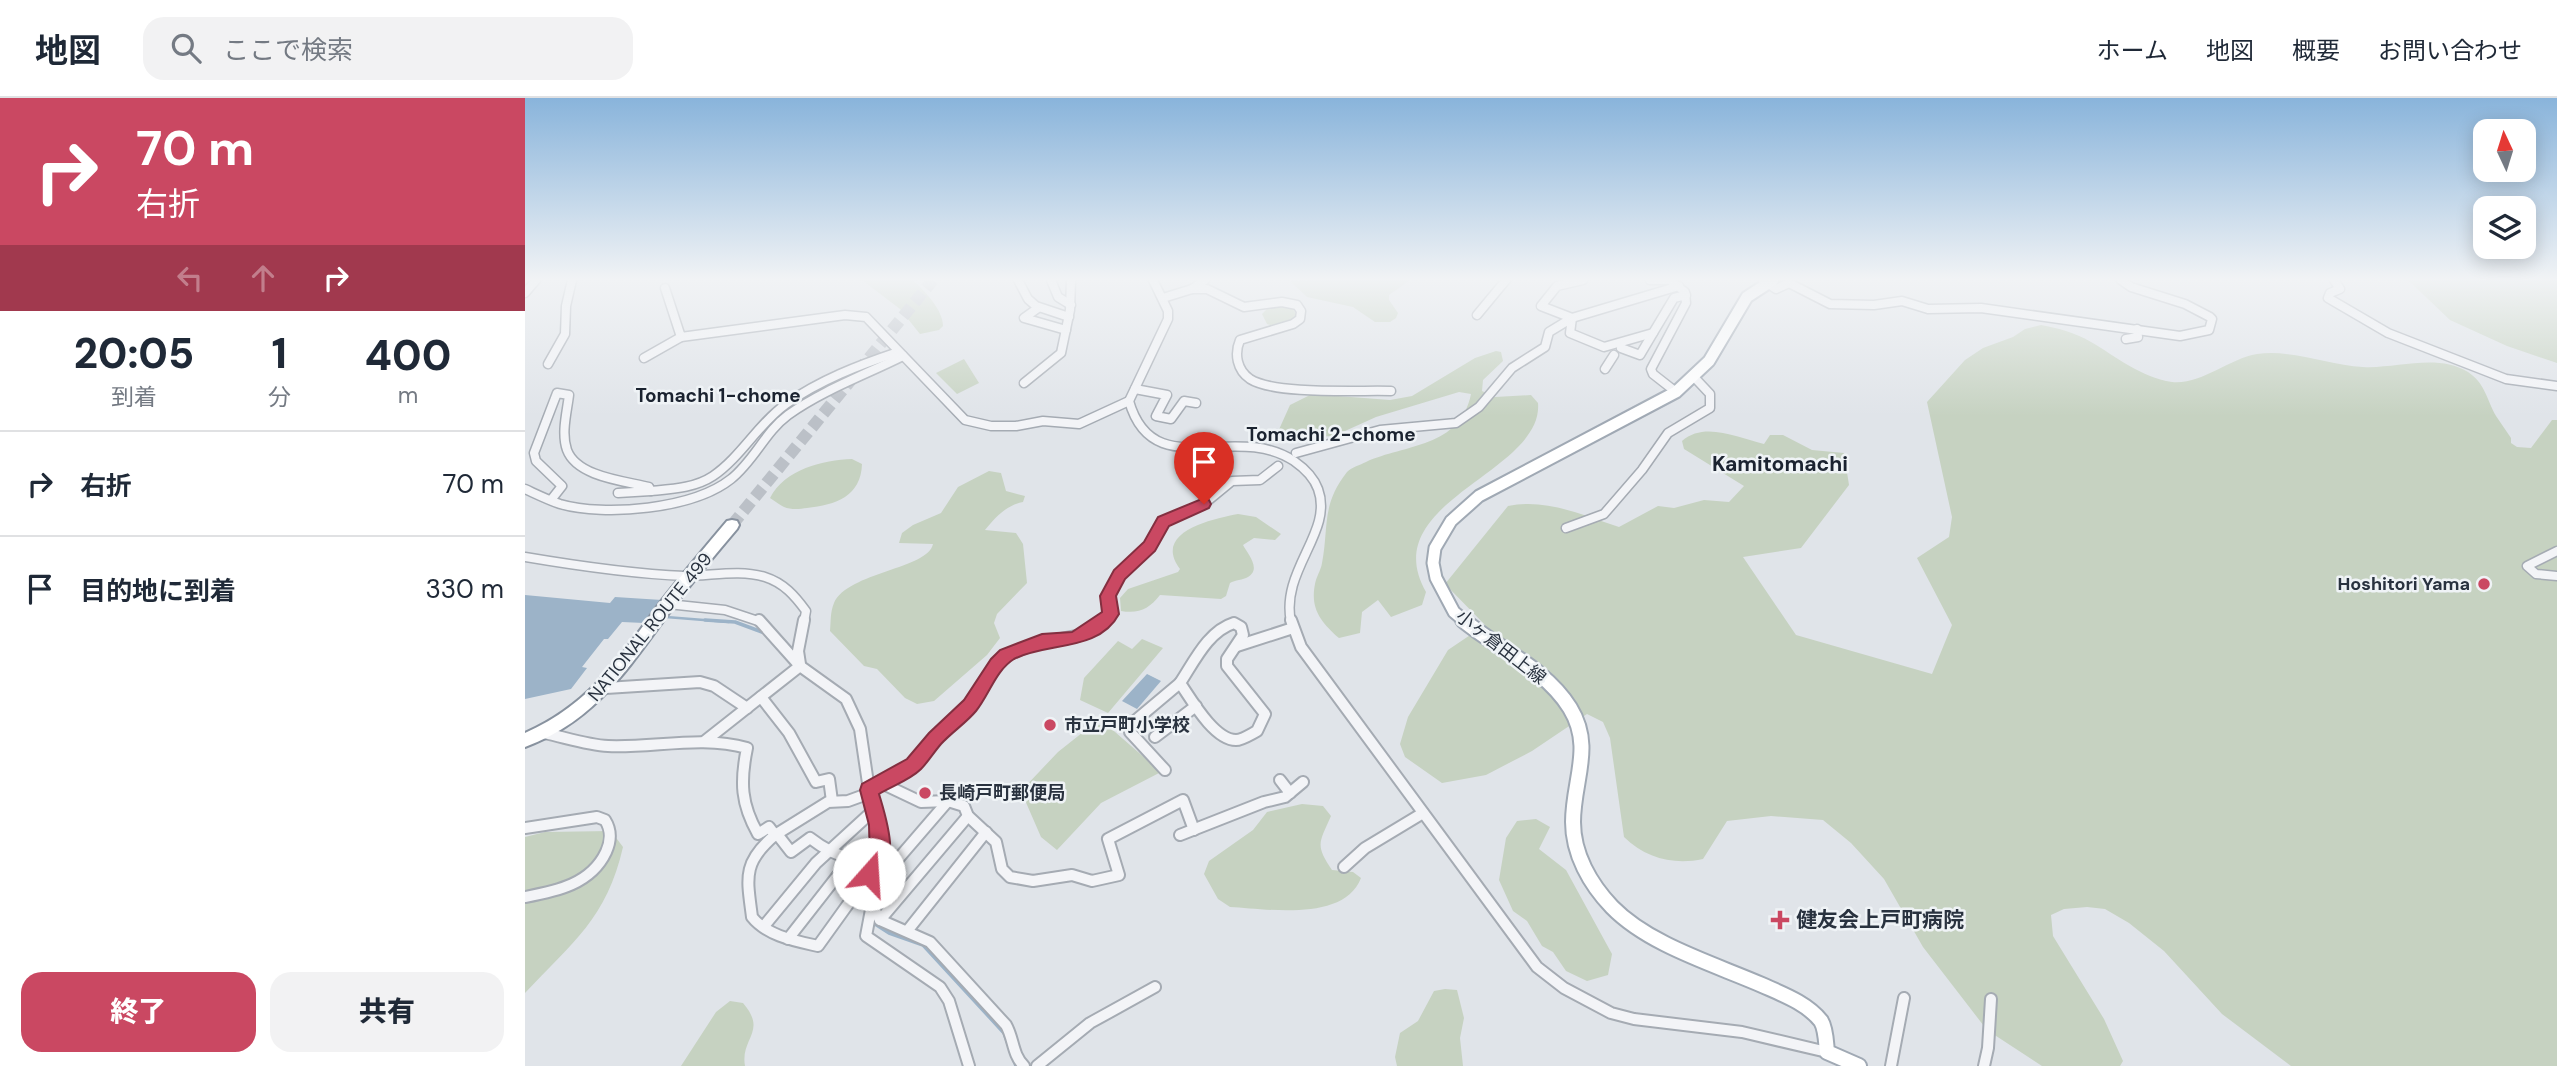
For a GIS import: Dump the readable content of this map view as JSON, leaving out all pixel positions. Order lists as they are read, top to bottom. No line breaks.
{"streets":{"highway":["NATIONAL ROUTE 499"],"main road":["小ヶ倉田上線"]},"districts":["Tomachi 1-chome","Tomachi 2-chome","Kamitomachi"],"places":{"other":["Hoshitori Yama","市立戸町小学校","長崎戸町郵便局"],"health":["健友会上戸町病院"]},"north":"top","page":{"header":"地図","search":"ここで検索","nav":["ホーム","地図","概要","お問い合わせ"],"turn":["70 m","右折"],"eta":["20:05","到着","1","分","400","m"],"list":[{"name":"右折","value":"70 m"},{"name":"目的地に到着","value":"330 m"}],"buttons":["終了","共有"]}}
